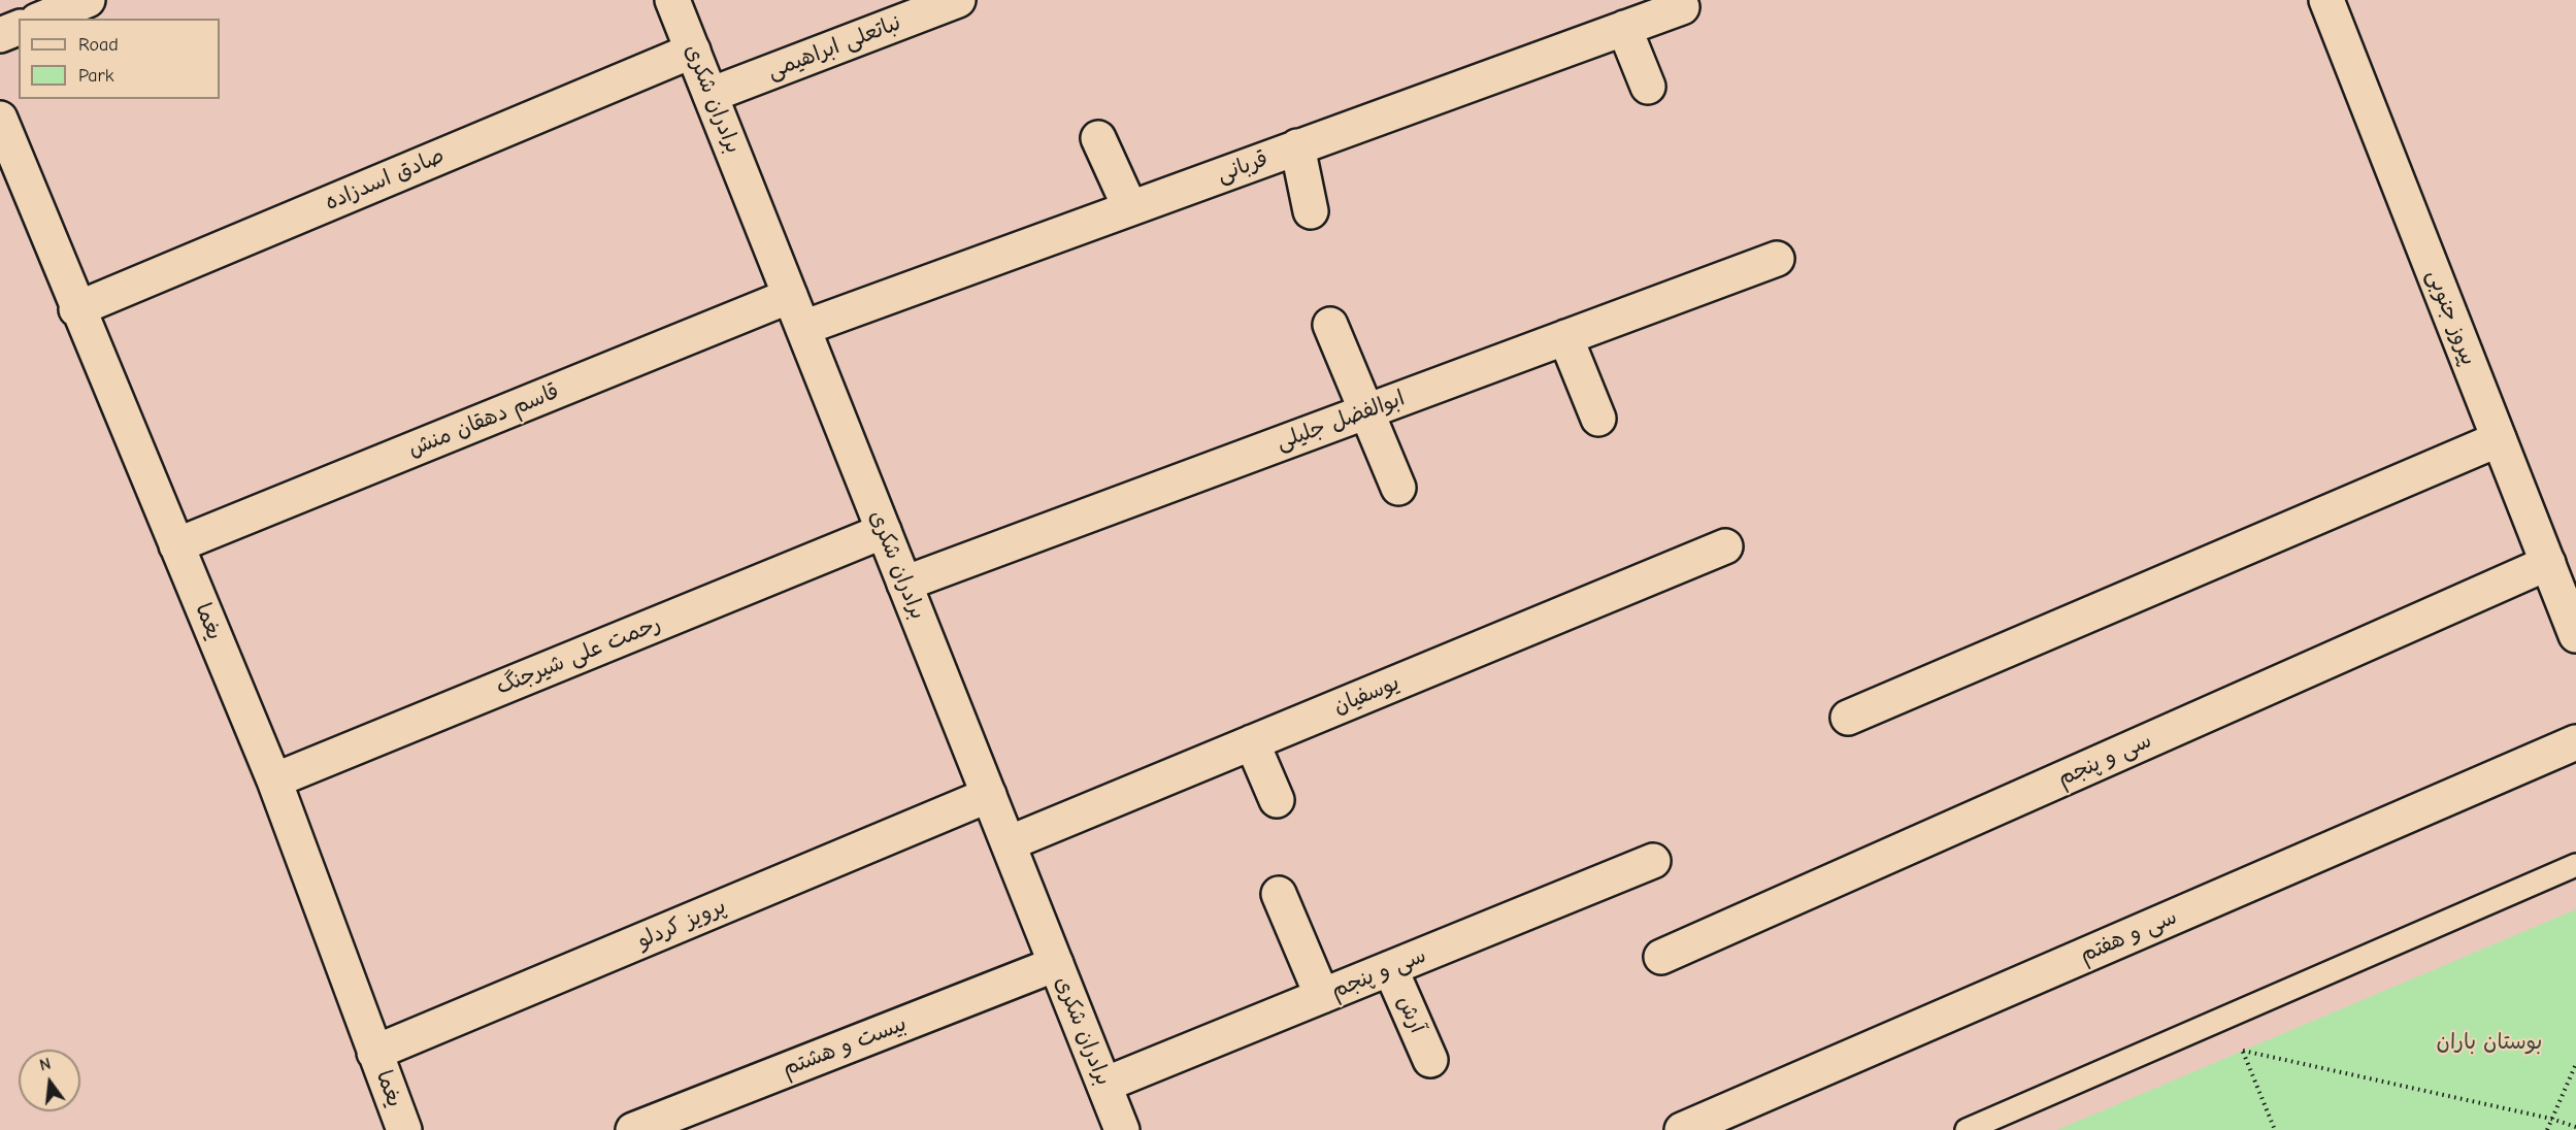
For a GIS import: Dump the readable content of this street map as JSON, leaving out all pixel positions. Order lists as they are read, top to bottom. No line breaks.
{"streets":{"street":["نباتعلی ابراهیمی","برادران شکری","قربانی","صادق اسدزاده","پیروز جنوبی","قاسم دهقان منش","ابوالفضل جلیلی","یغما","رحمت علی شیرجنگ","یوسفیان","سی و پنجم","پرویز کردلو","سی و هفتم","آرش","بیست و هشتم"]},"crossings":[["نباتعلی ابراهیمی","برادران شکری"],["برادران شکری","قربانی"],["برادران شکری","صادق اسدزاده"],["برادران شکری","قاسم دهقان منش"],["برادران شکری","ابوالفضل جلیلی"],["برادران شکری","رحمت علی شیرجنگ"],["برادران شکری","یوسفیان"],["برادران شکری","سی و پنجم"],["برادران شکری","پرویز کردلو"],["برادران شکری","بیست و هشتم"],["صادق اسدزاده","یغما"],["پیروز جنوبی","سی و پنجم"],["قاسم دهقان منش","یغما"],["یغما","رحمت علی شیرجنگ"],["یغما","پرویز کردلو"],["سی و پنجم","آرش"]],"parks":["بوستان باران"],"legend":["Road","Park"],"north":"top"}
